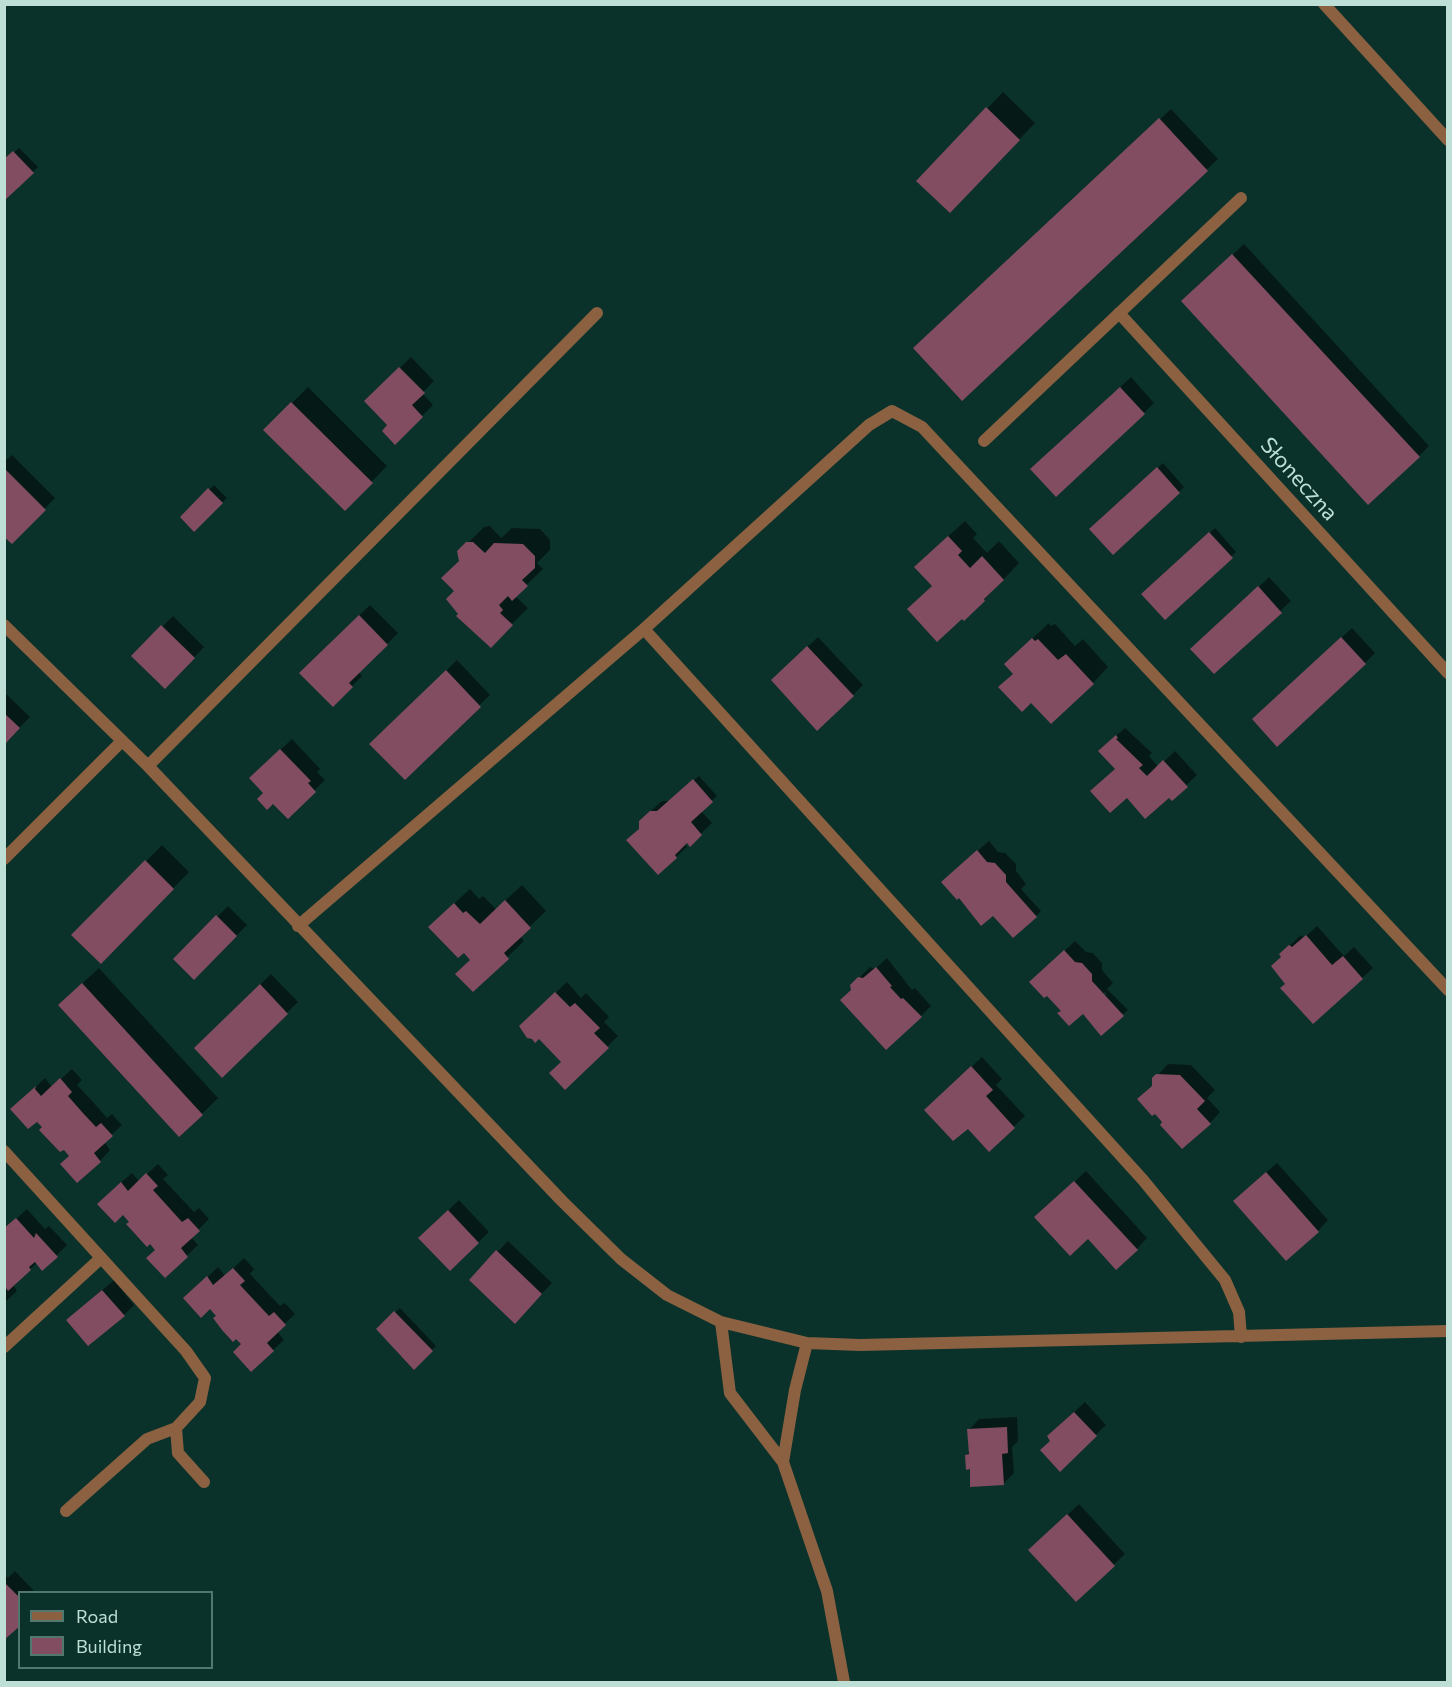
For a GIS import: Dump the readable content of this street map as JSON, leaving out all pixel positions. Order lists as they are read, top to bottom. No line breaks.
{"streets":{"street":["Słoneczna"]},"legend":["Road","Building"]}
